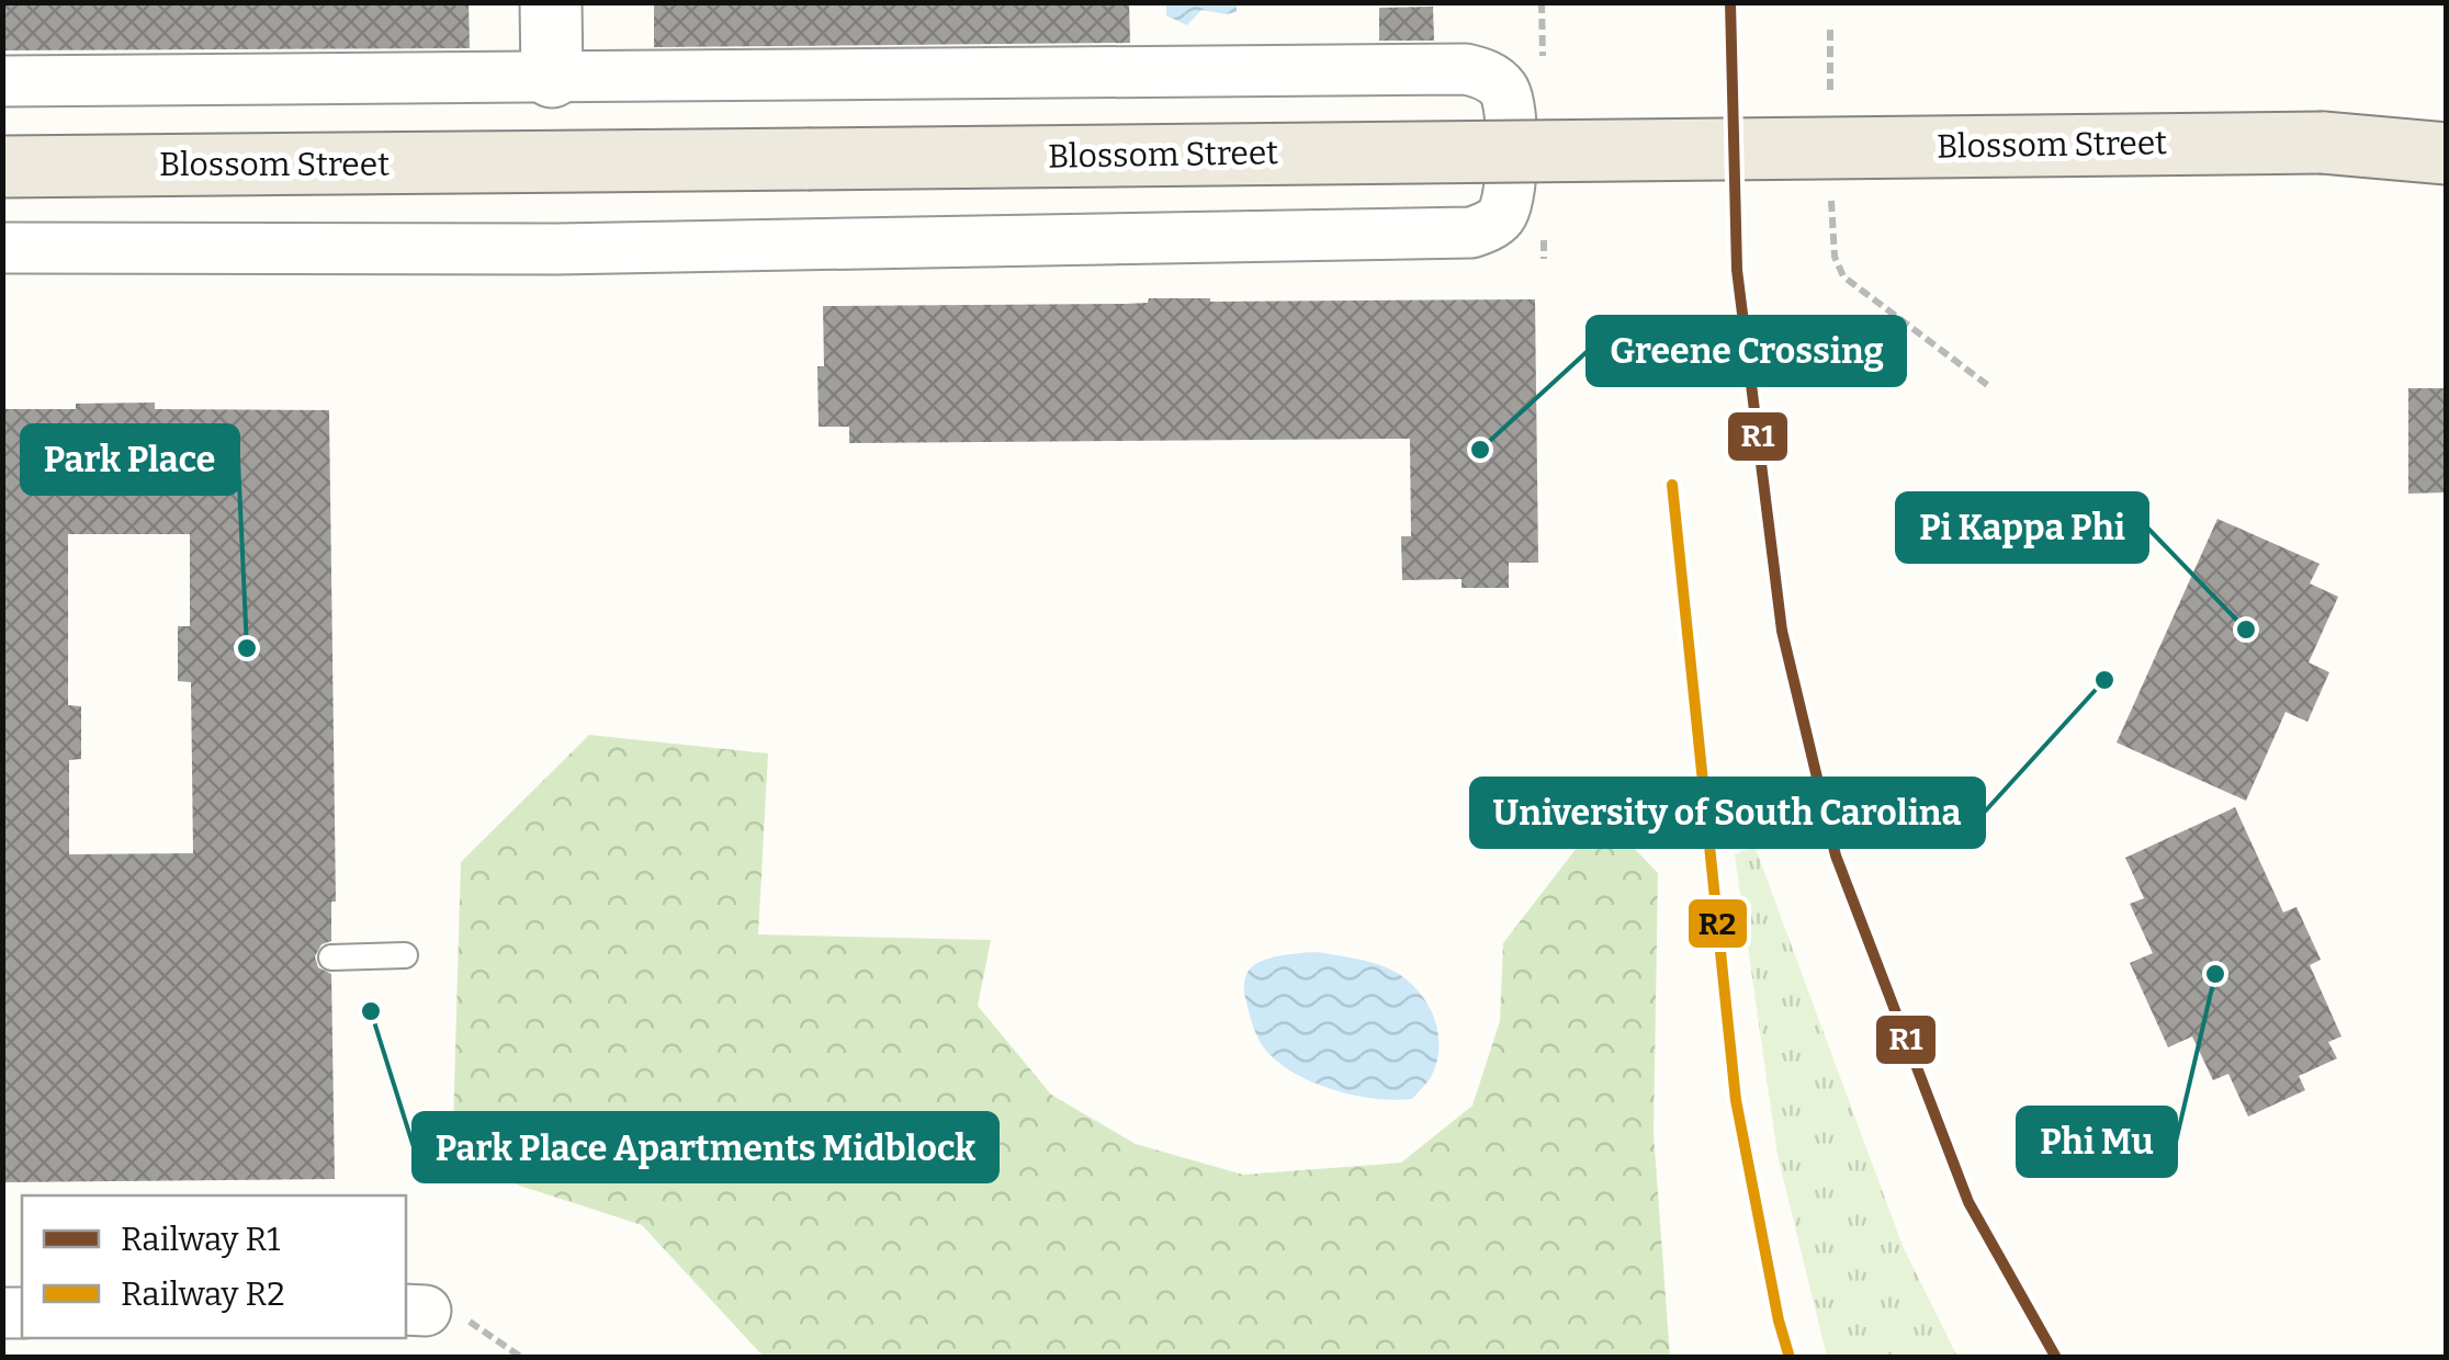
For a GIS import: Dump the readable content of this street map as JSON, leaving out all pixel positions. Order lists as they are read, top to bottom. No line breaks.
{"streets":{"main road":["Blossom Street"]},"places":["Greene Crossing","Pi Kappa Phi","Park Place","University of South Carolina","Phi Mu","Park Place Apartments Midblock"],"lines":["rail line R1","rail line R2"],"legend":["Railway R1","Railway R2"]}
